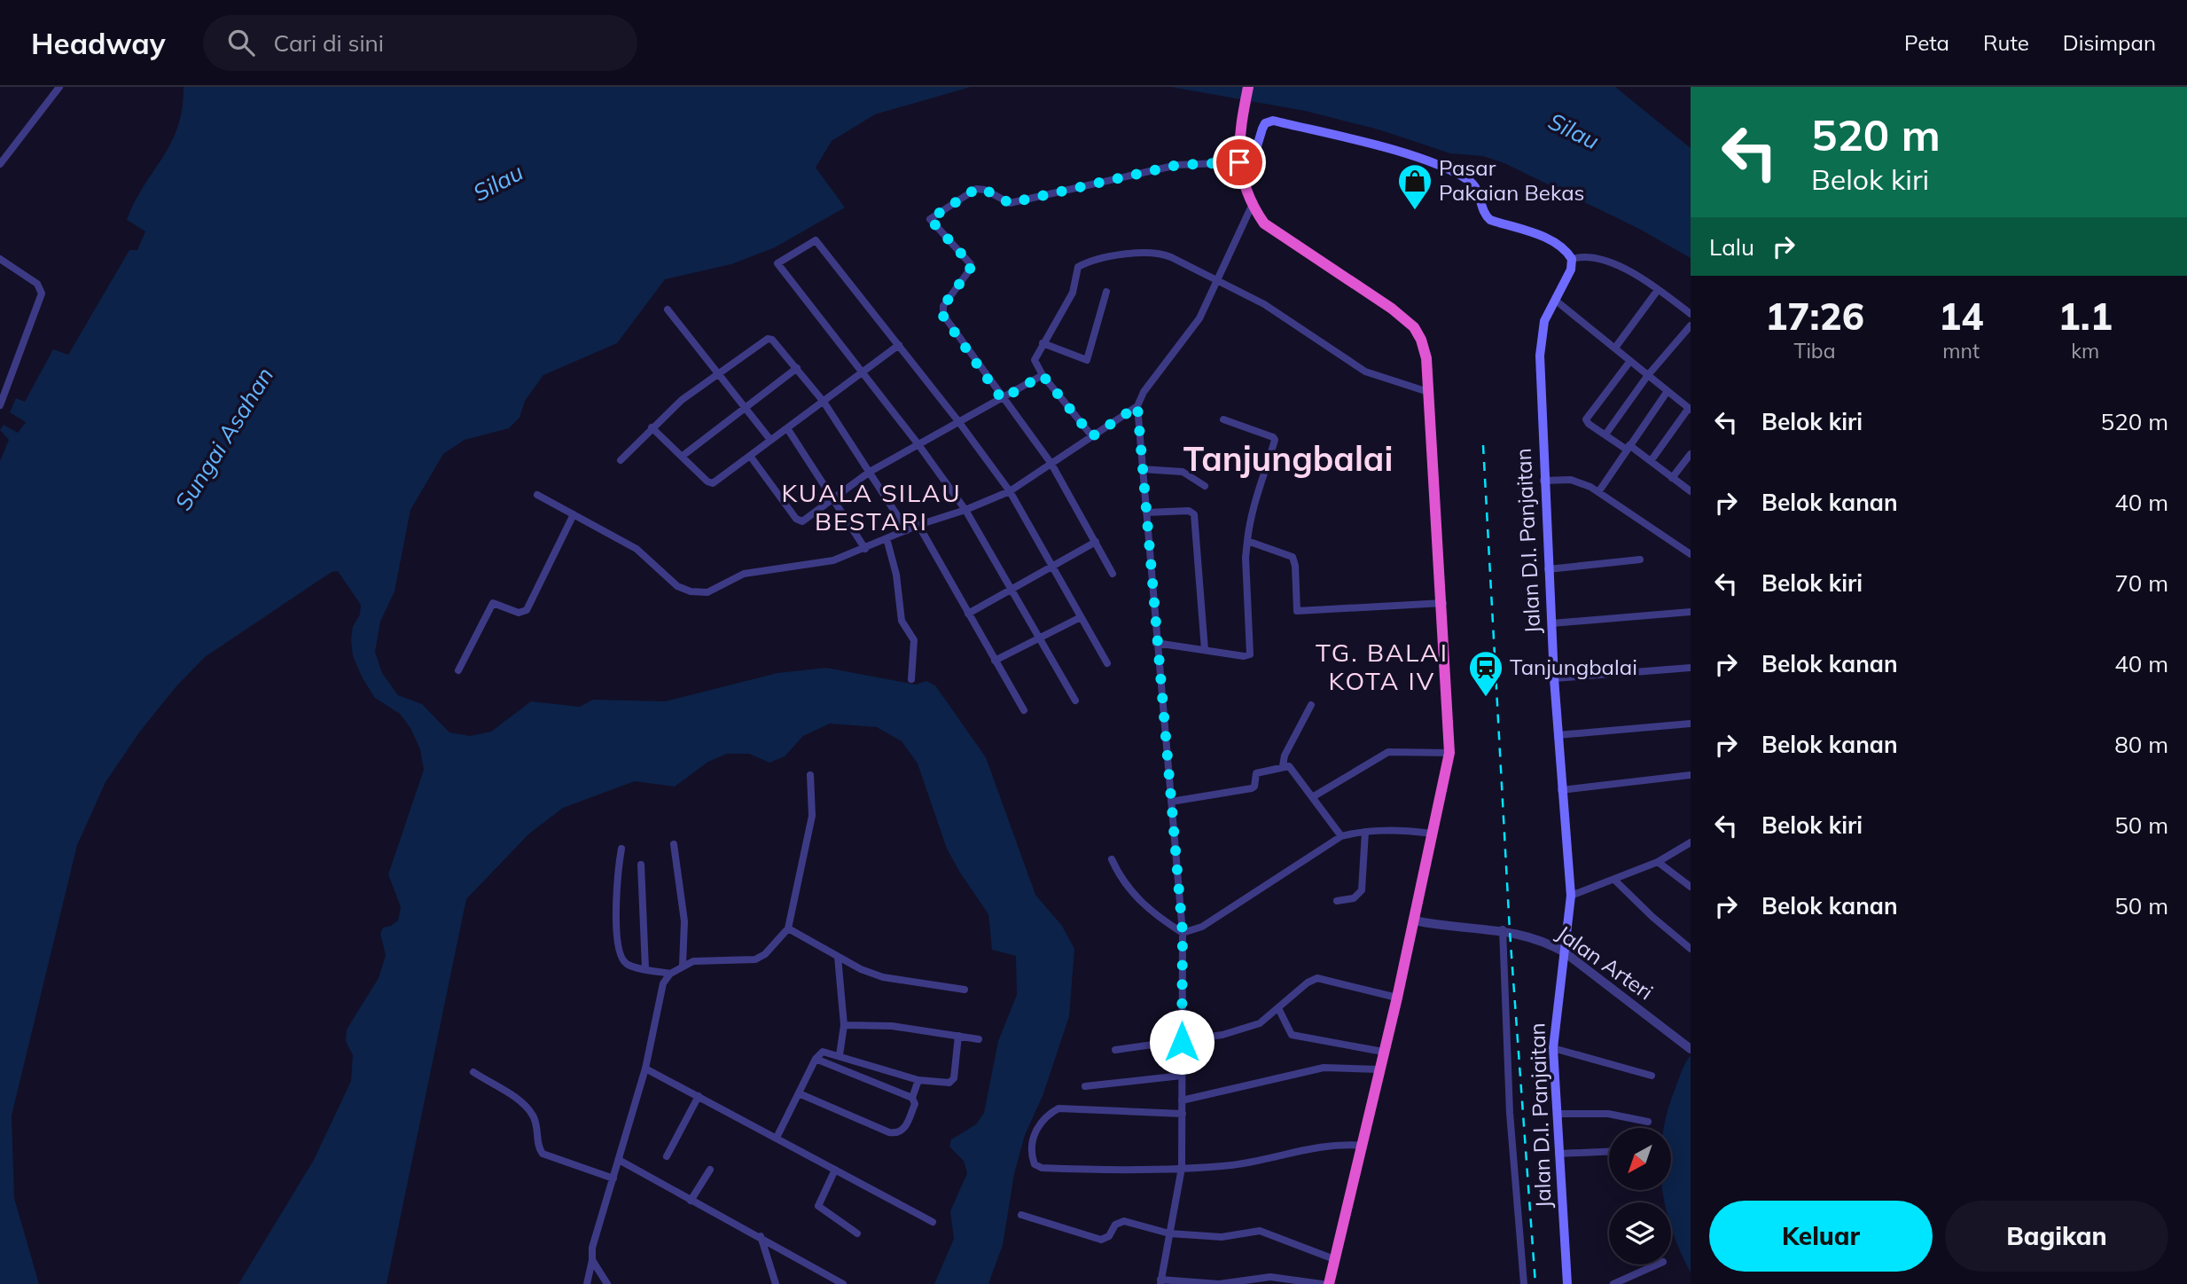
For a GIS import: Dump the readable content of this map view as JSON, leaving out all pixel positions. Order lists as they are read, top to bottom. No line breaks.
{"streets":{"main road":["Jalan D.I. Panjaitan"],"street":["Jalan Arteri"]},"crossings":[["Jalan D.I. Panjaitan","Jalan Arteri"]],"districts":["Tanjungbalai","KUALA SILAU BESTARI","TG. BALAI KOTA IV"],"water":["Silau","Sungai Asahan"],"places":{"shop":["Pasar Pakaian Bekas"],"station":["Tanjungbalai"]},"north":"bottom left","page":{"header":"Headway","search":"Cari di sini","nav":["Peta","Rute","Disimpan"],"turn":["520 m","Belok kiri"],"then":"Lalu","eta":["17:26","Tiba","14","mnt","1.1","km"],"list":[{"name":"Belok kiri","value":"520 m"},{"name":"Belok kanan","value":"40 m"},{"name":"Belok kiri","value":"70 m"},{"name":"Belok kanan","value":"40 m"},{"name":"Belok kanan","value":"80 m"},{"name":"Belok kiri","value":"50 m"},{"name":"Belok kanan","value":"50 m"}],"buttons":["Keluar","Bagikan"]}}
